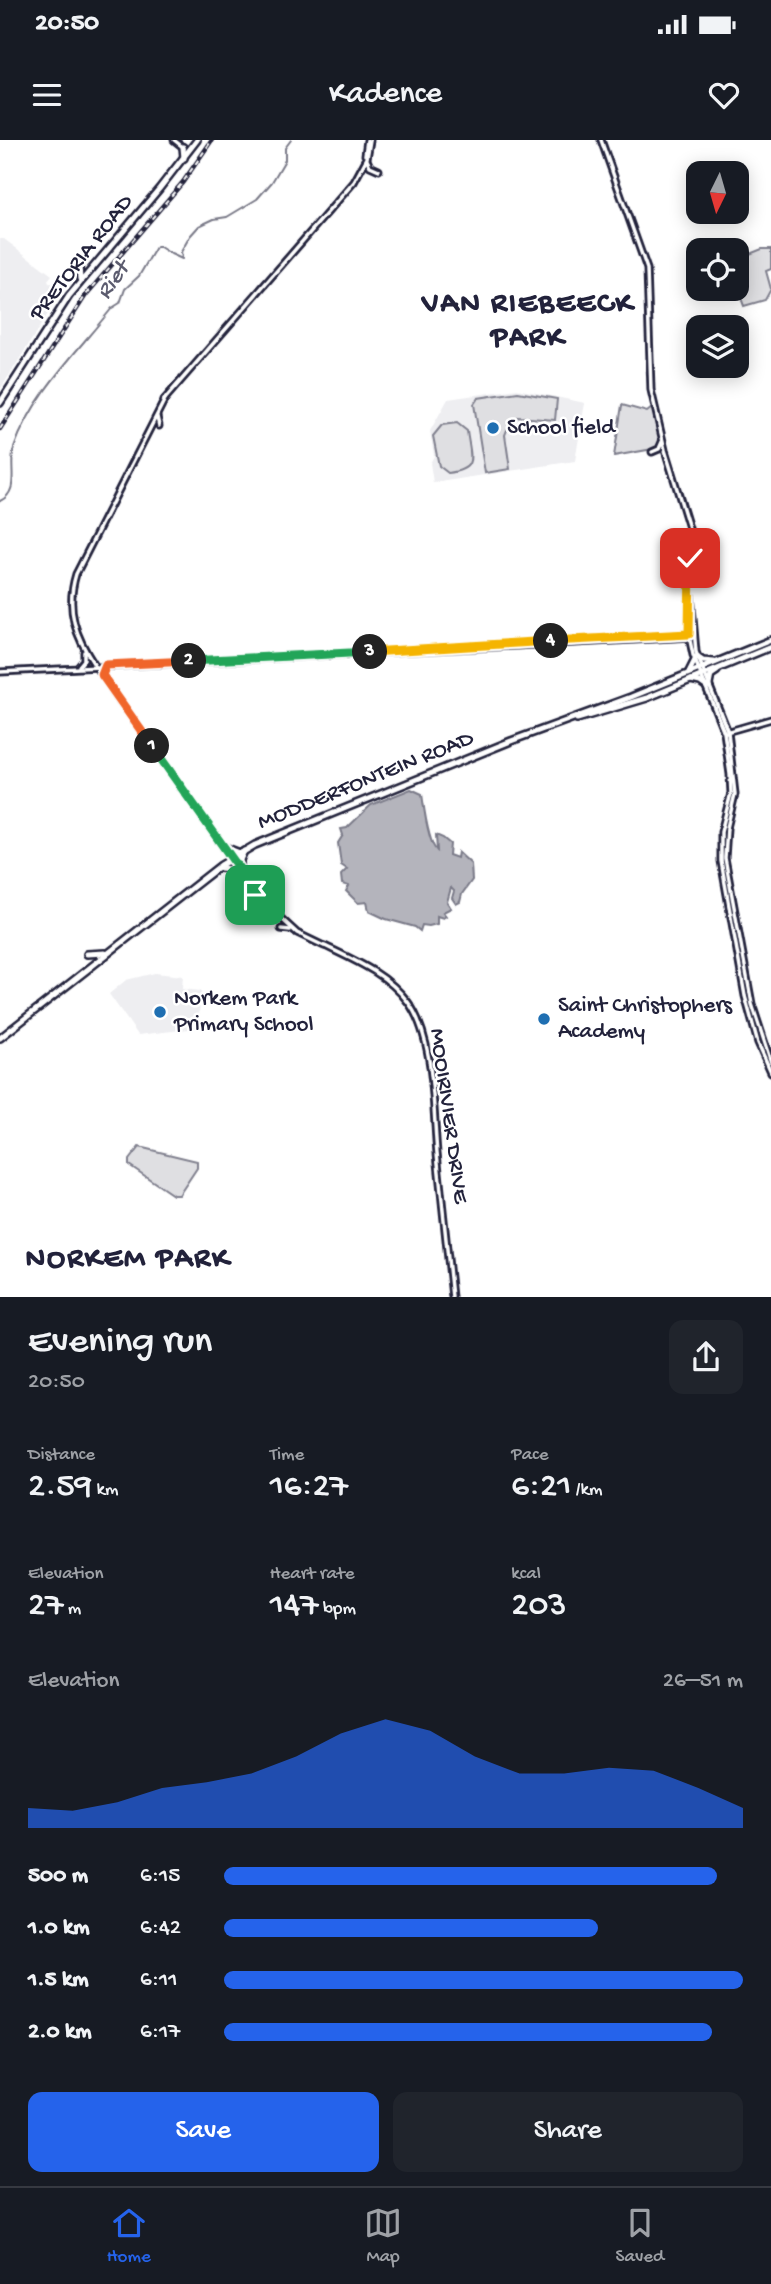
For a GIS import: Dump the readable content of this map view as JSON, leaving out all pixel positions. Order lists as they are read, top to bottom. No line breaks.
{"streets":{"main road":["PRETORIA ROAD","MODDERFONTEIN ROAD"],"street":["MOOIRIVIER DRIVE"]},"crossings":[["MODDERFONTEIN ROAD","MOOIRIVIER DRIVE"]],"districts":["VAN RIEBEECK PARK","NORKEM PARK"],"water":["Riet"],"places":["School field","Norkem Park Primary School","Saint Christophers Academy"],"north":"bottom","page":{"status":"20:50","header":"Kadence","pins":["4","3","2","1"],"heading":["Evening run","20:50"],"stats":[["Distance","2.59 km"],["Time","16:27"],["Pace","6:21 /km"],["Elevation","27 m"],["Heart rate","147 bpm"],["kcal","203"]],"chart":["Elevation","26–51 m"],"list":[{"name":"500 m","note":"6:15"},{"name":"1.0 km","note":"6:42"},{"name":"1.5 km","note":"6:11"},{"name":"2.0 km","note":"6:17"}],"buttons":["Save","Share"],"tabs":["Home","Map","Saved"]}}
